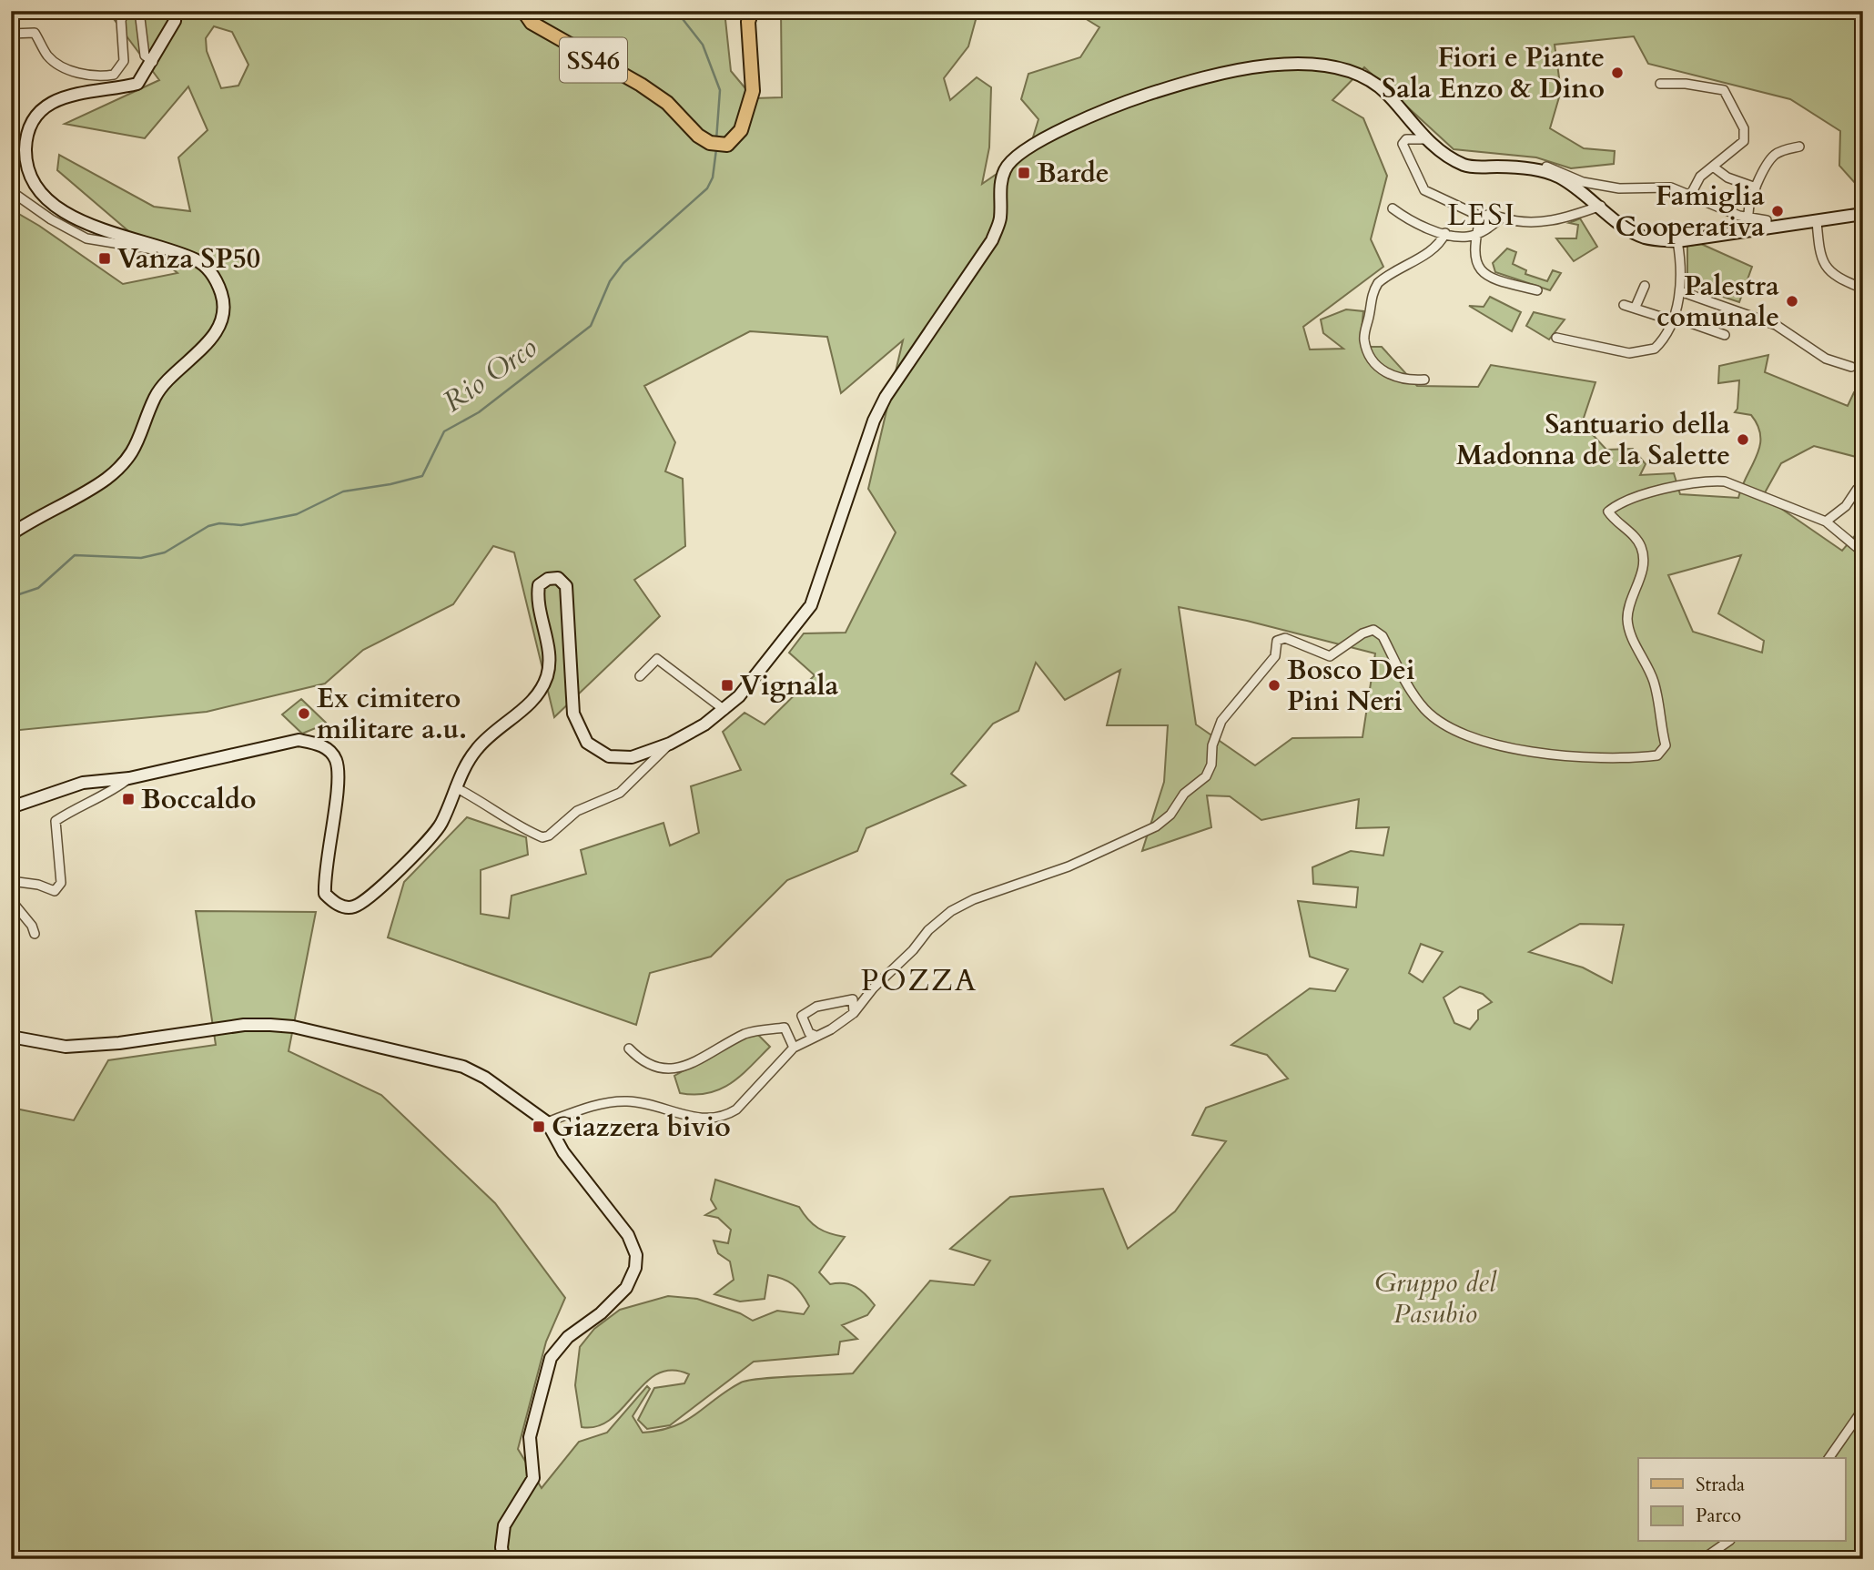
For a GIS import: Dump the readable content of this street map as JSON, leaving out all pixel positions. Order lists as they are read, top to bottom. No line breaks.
{"streets":{"main road":["SS46"]},"districts":["LESI","POZZA"],"water":["Rio Orco"],"parks":["Gruppo del Pasubio"],"places":{"other":["Fiori e Piante Sala Enzo & Dino","Famiglia Cooperativa","Palestra comunale","Santuario della Madonna de la Salette","Bosco Dei Pini Neri","Ex cimitero militare a.u."],"transit":["Barde","Vanza SP50","Vignala","Boccaldo","Giazzera bivio"]},"legend":["Strada","Parco"]}
